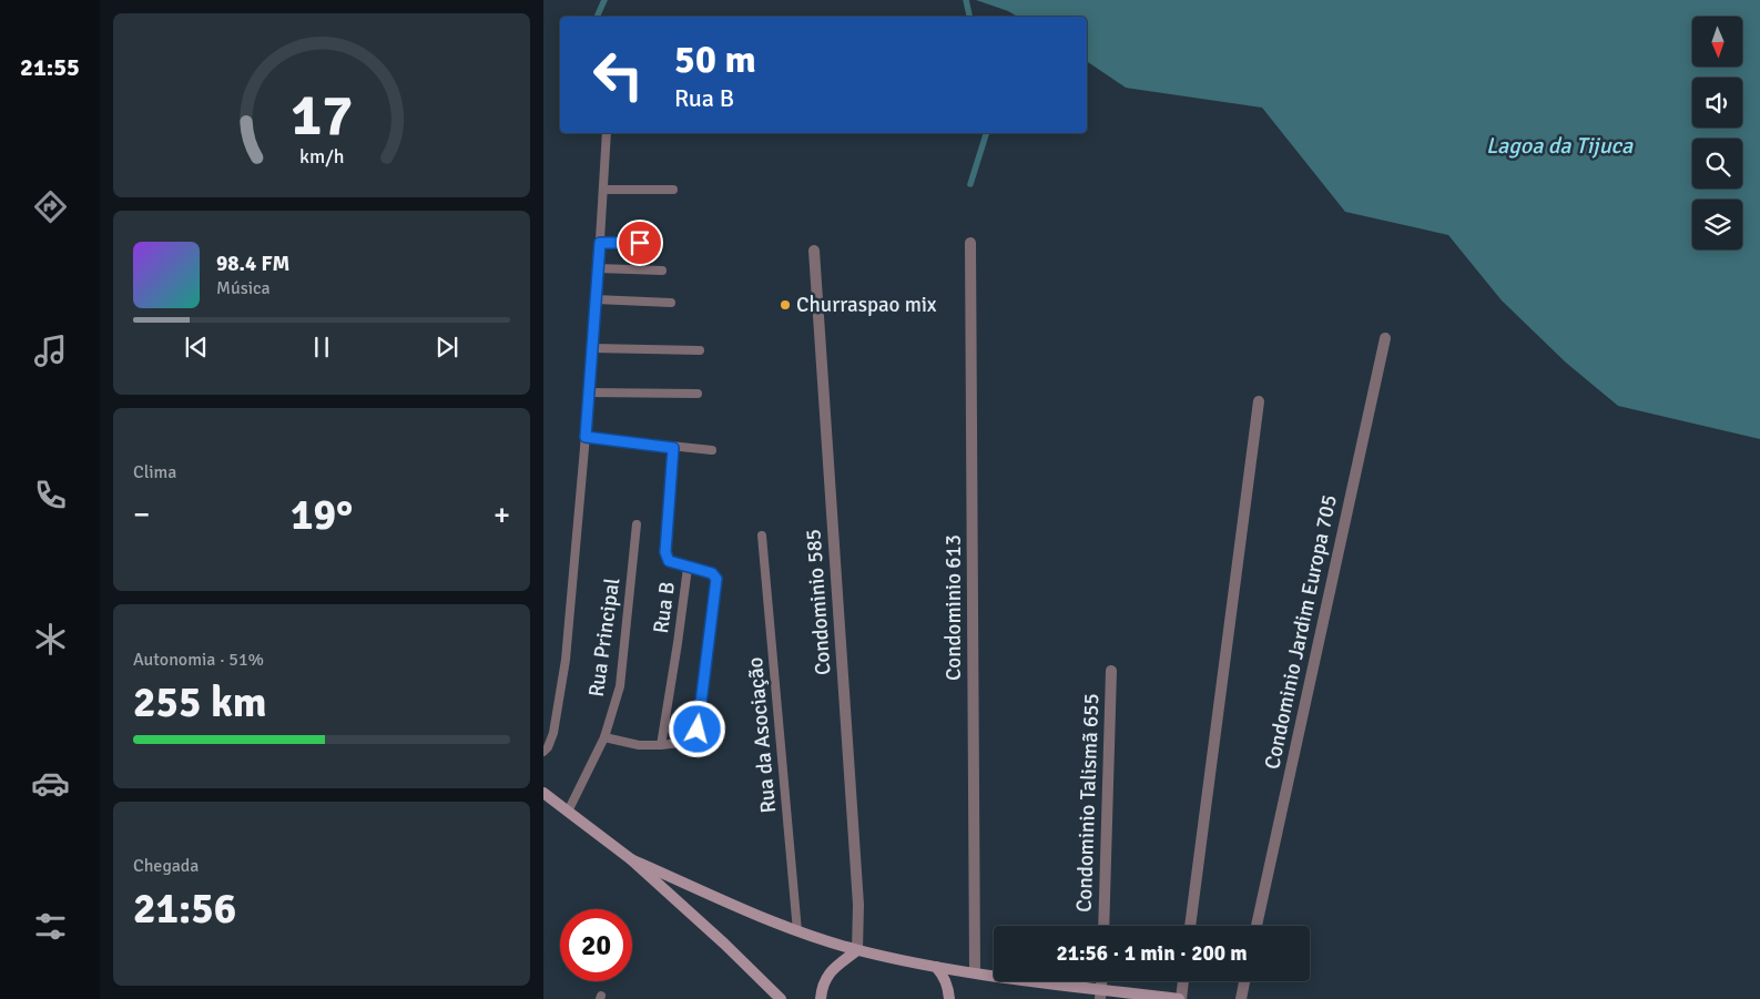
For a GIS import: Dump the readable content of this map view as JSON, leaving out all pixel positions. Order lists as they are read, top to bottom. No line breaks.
{"streets":{"street":["Condominio 585","Condominio 613","Condominio Jardim Europa 705","Condominio Talismã 655"],"lane":["Rua B","Rua Principal","Rua da Asociação"]},"crossings":[["Rua B","Rua Principal"]],"water":["Lagoa da Tijuca"],"places":["Churraspao mix"],"north":"bottom","page":{"tabs":"21:55","turn":["50 m","Rua B"],"song":["98.4 FM","Música"],"tile":["Clima",["Autonomia · 51%","255 km"],["Chegada","21:56"]],"heat":["−","19°","+"],"limit":"20","trip":"21:56 · 1 min · 200 m","gauge":["17","km/h"]}}
